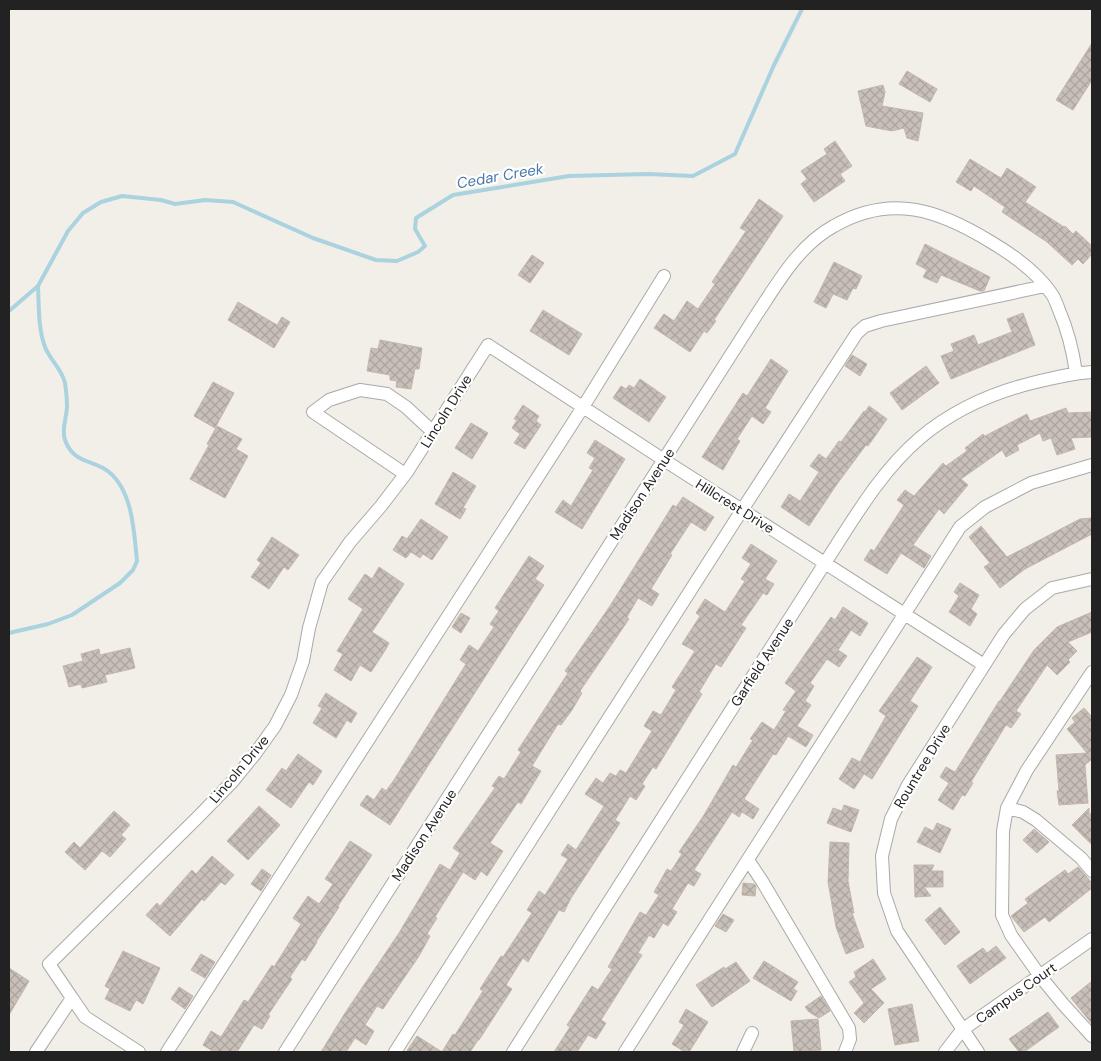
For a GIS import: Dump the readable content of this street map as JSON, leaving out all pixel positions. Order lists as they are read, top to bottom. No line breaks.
{"streets":{"street":["Lincoln Drive","Madison Avenue","Hillcrest Drive","Garfield Avenue","Rountree Drive","Campus Court"]},"crossings":[["Lincoln Drive","Hillcrest Drive"],["Madison Avenue","Hillcrest Drive"],["Madison Avenue","Garfield Avenue"],["Hillcrest Drive","Garfield Avenue"],["Hillcrest Drive","Rountree Drive"],["Rountree Drive","Campus Court"]],"water":["Cedar Creek"]}
